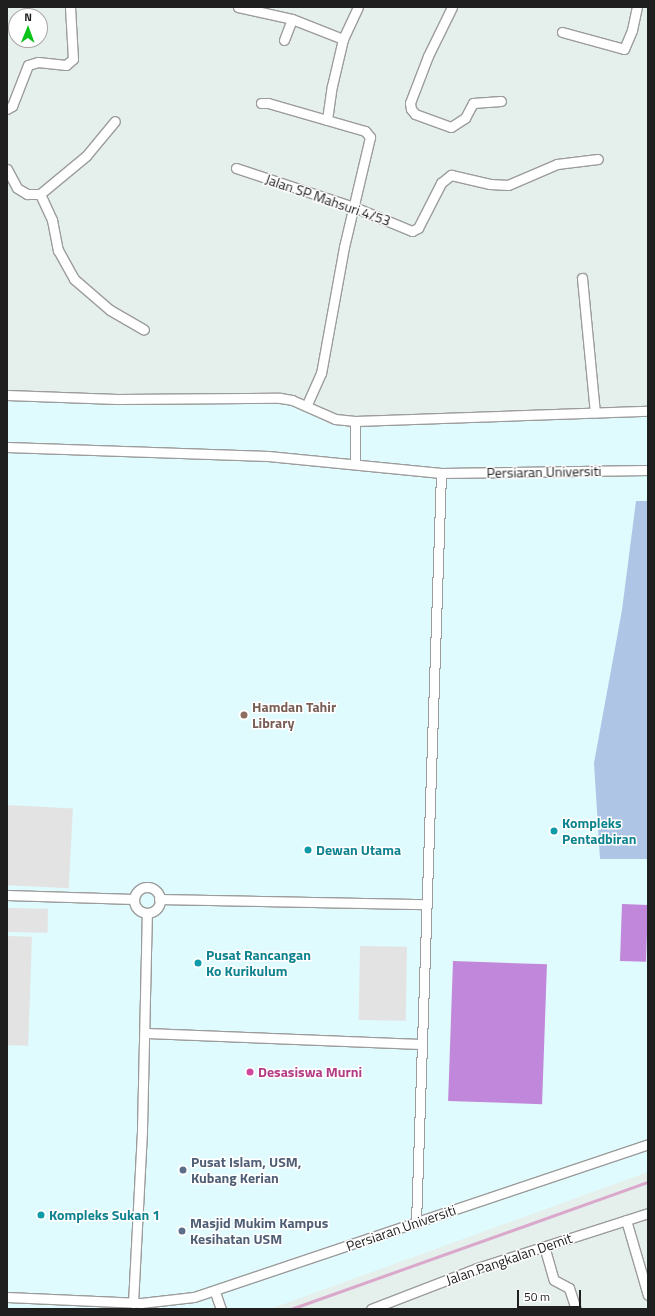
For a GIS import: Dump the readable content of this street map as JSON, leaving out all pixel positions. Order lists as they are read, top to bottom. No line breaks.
{"streets":{"street":["Jalan SP Mahsuri 4/53","Persiaran Universiti","Jalan Pangkalan Demit"]},"places":["Hamdan Tahir Library","Kompleks Pentadbiran","Dewan Utama","Pusat Rancangan Ko Kurikulum","Desasiswa Murni","Pusat Islam, USM, Kubang Kerian","Kompleks Sukan 1","Masjid Mukim Kampus Kesihatan USM"],"scale_bar":"50 m","north":"top"}
